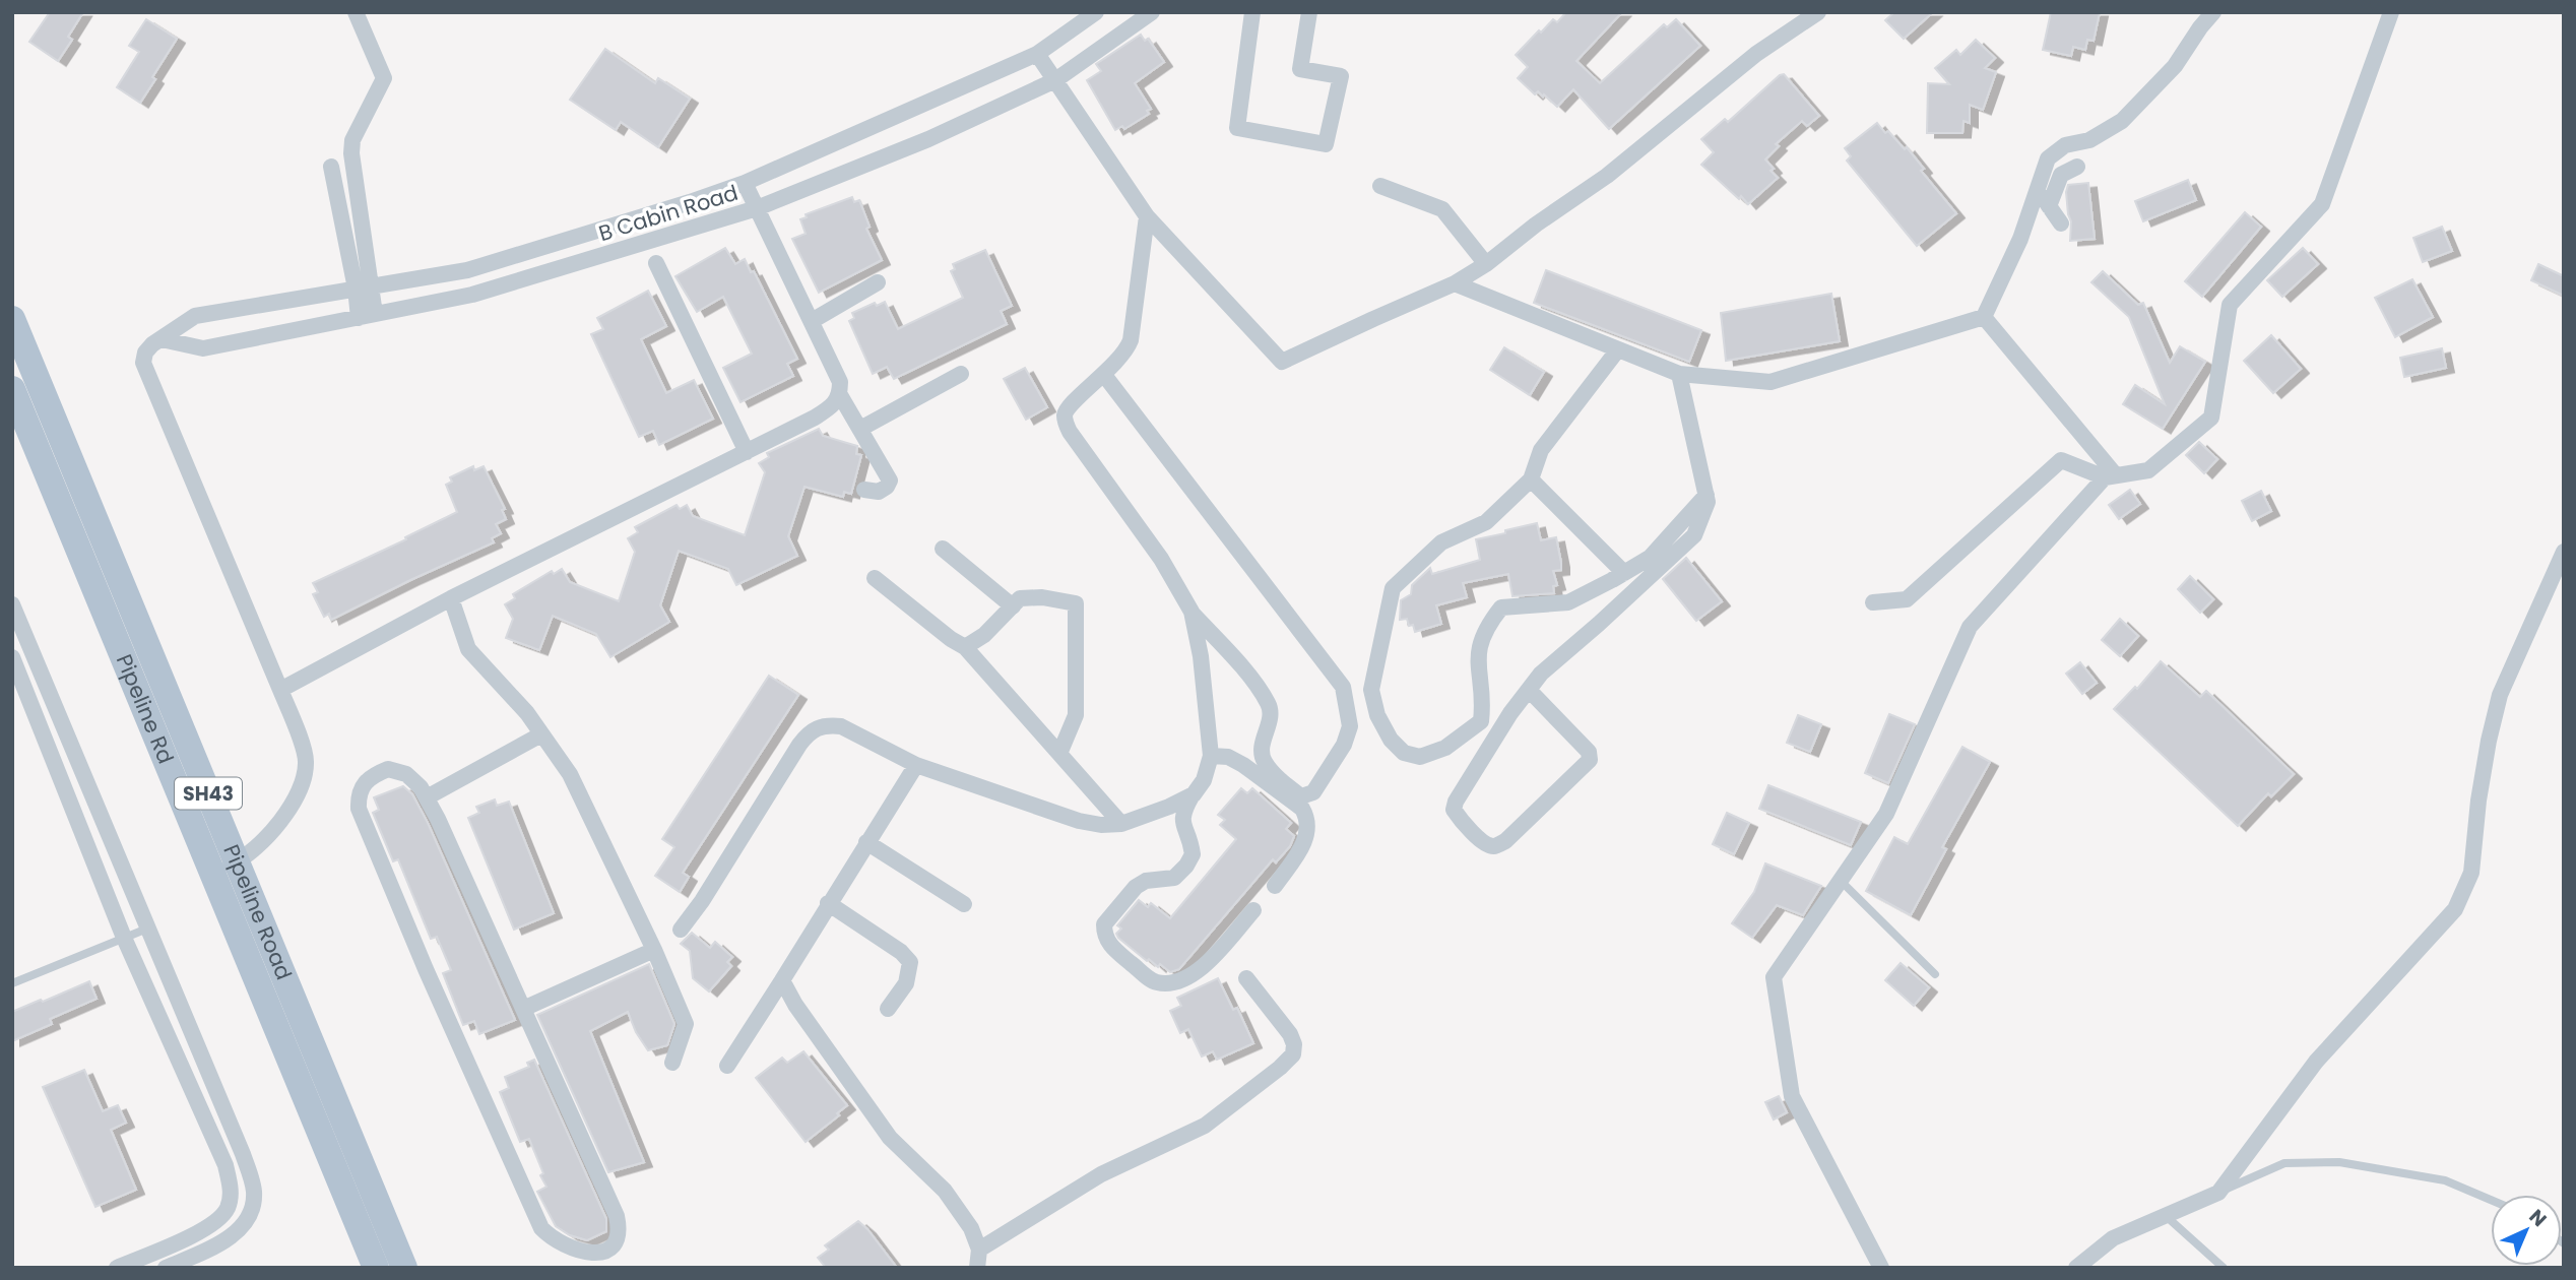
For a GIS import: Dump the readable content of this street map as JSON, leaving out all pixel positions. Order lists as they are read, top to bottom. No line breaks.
{"streets":{"main road":["Pipeline Rd","SH43","Pipeline Road"],"street":["B Cabin Road"]},"crossings":[["Pipeline Rd","Pipeline Road"]],"north":"top right"}
